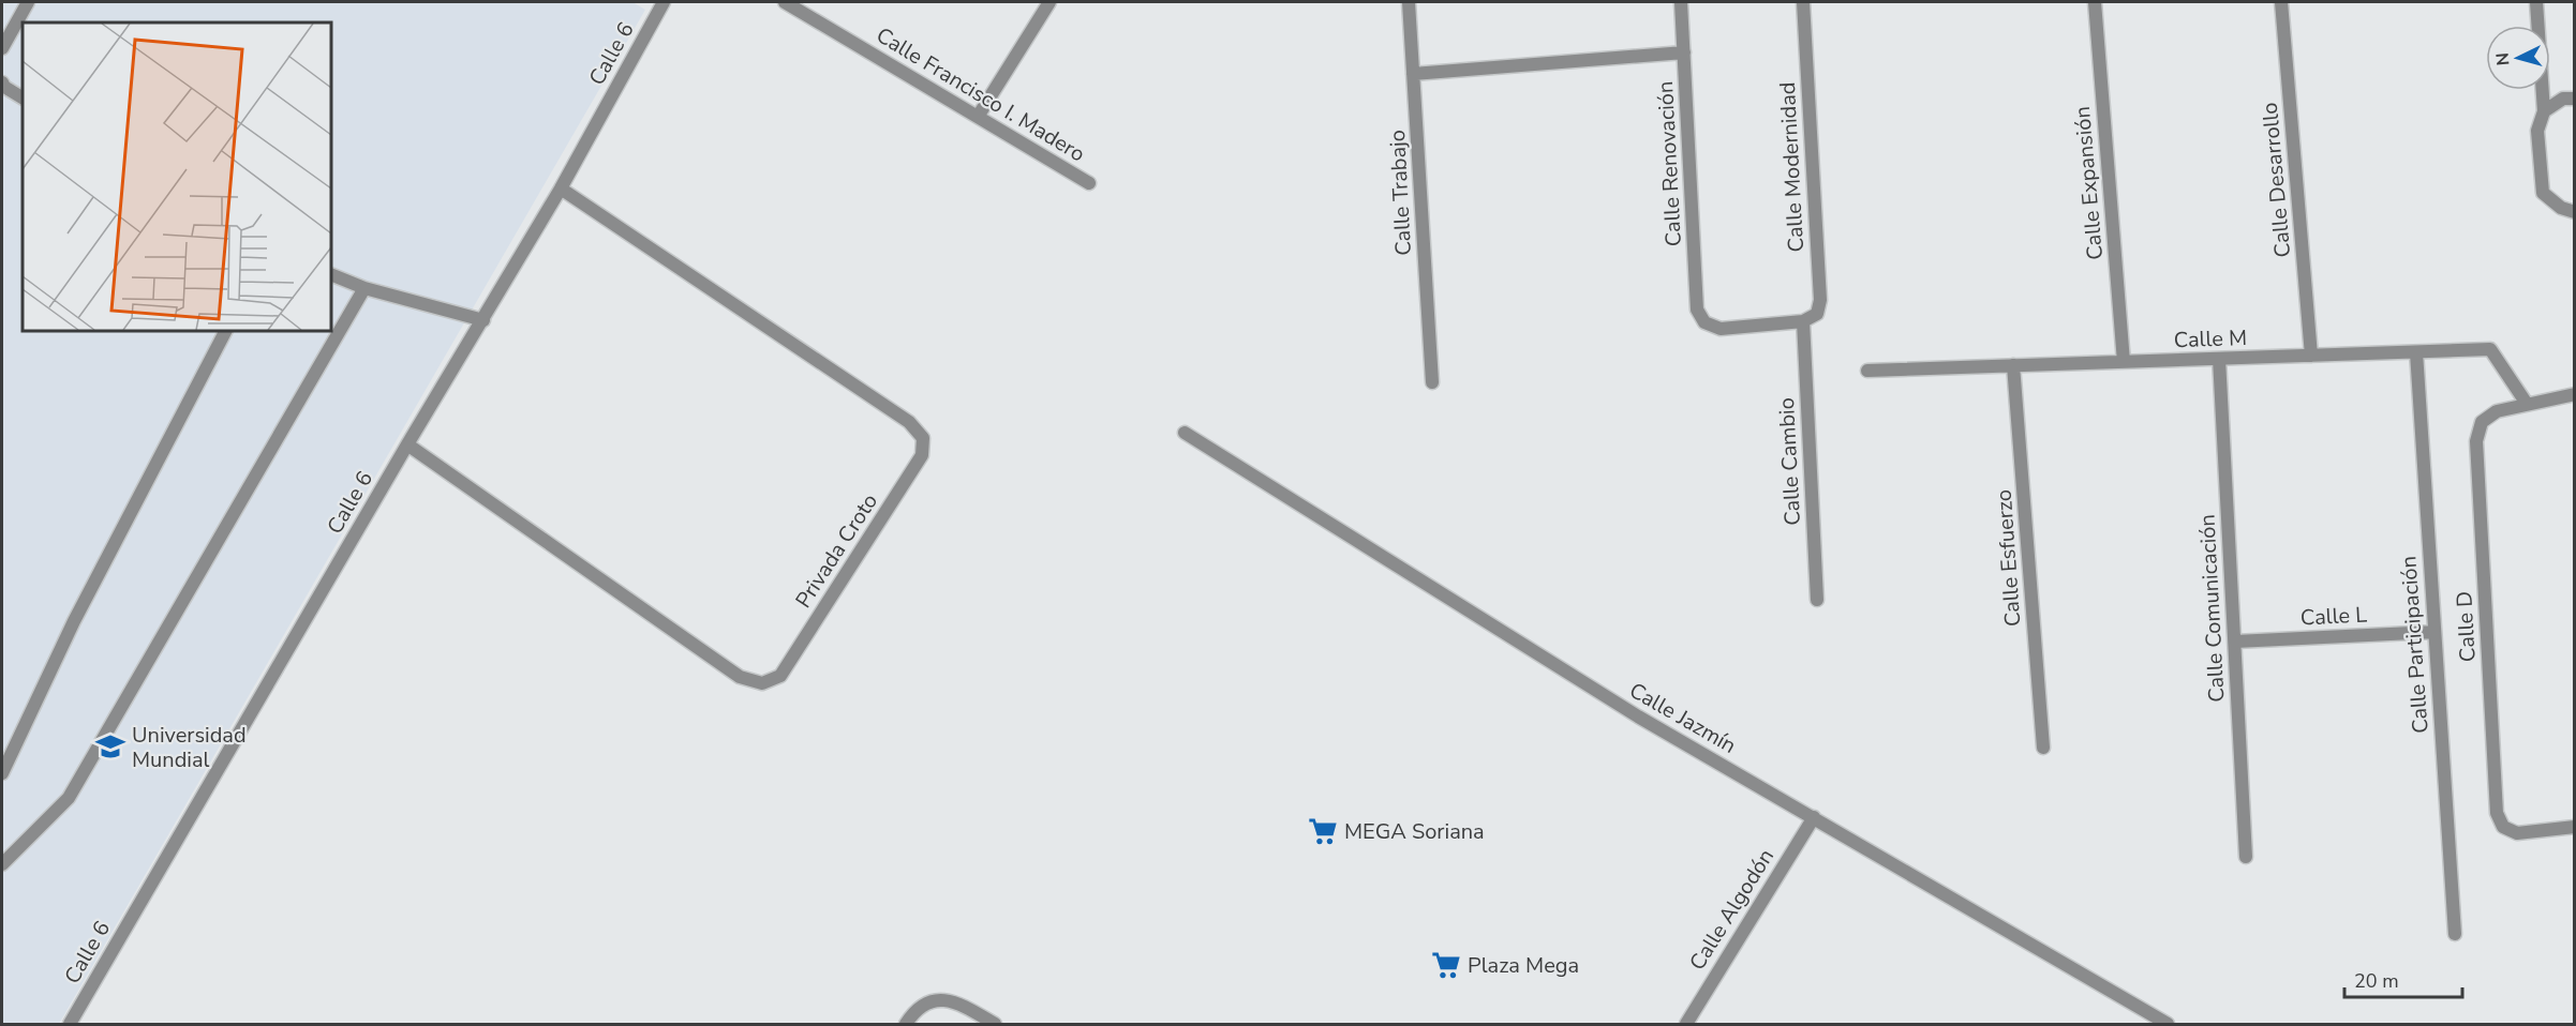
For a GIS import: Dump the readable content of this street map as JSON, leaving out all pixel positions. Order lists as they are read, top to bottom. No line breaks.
{"streets":{"street":["Calle 6","Calle Francisco I. Madero","Calle Renovación","Calle Modernidad","Calle Desarrollo","Calle Expansión","Calle Trabajo","Calle M","Calle Cambio","Privada Croto","Calle Esfuerzo","Calle Comunicación","Calle L","Calle D","Calle Participación","Calle Jazmín","Calle Algodón"]},"crossings":[["Calle 6","Privada Croto"],["Calle Renovación","Calle Modernidad"],["Calle Renovación","Calle Cambio"],["Calle Modernidad","Calle Cambio"],["Calle Desarrollo","Calle M"],["Calle Expansión","Calle M"],["Calle M","Calle Esfuerzo"],["Calle M","Calle Comunicación"],["Calle M","Calle D"],["Calle M","Calle Participación"],["Calle Comunicación","Calle L"],["Calle L","Calle Participación"],["Calle Jazmín","Calle Algodón"]],"places":{"school or university":["Universidad Mundial"],"supermarket":["MEGA Soriana","Plaza Mega"]},"scale_bar":"20 m","north":"left"}
